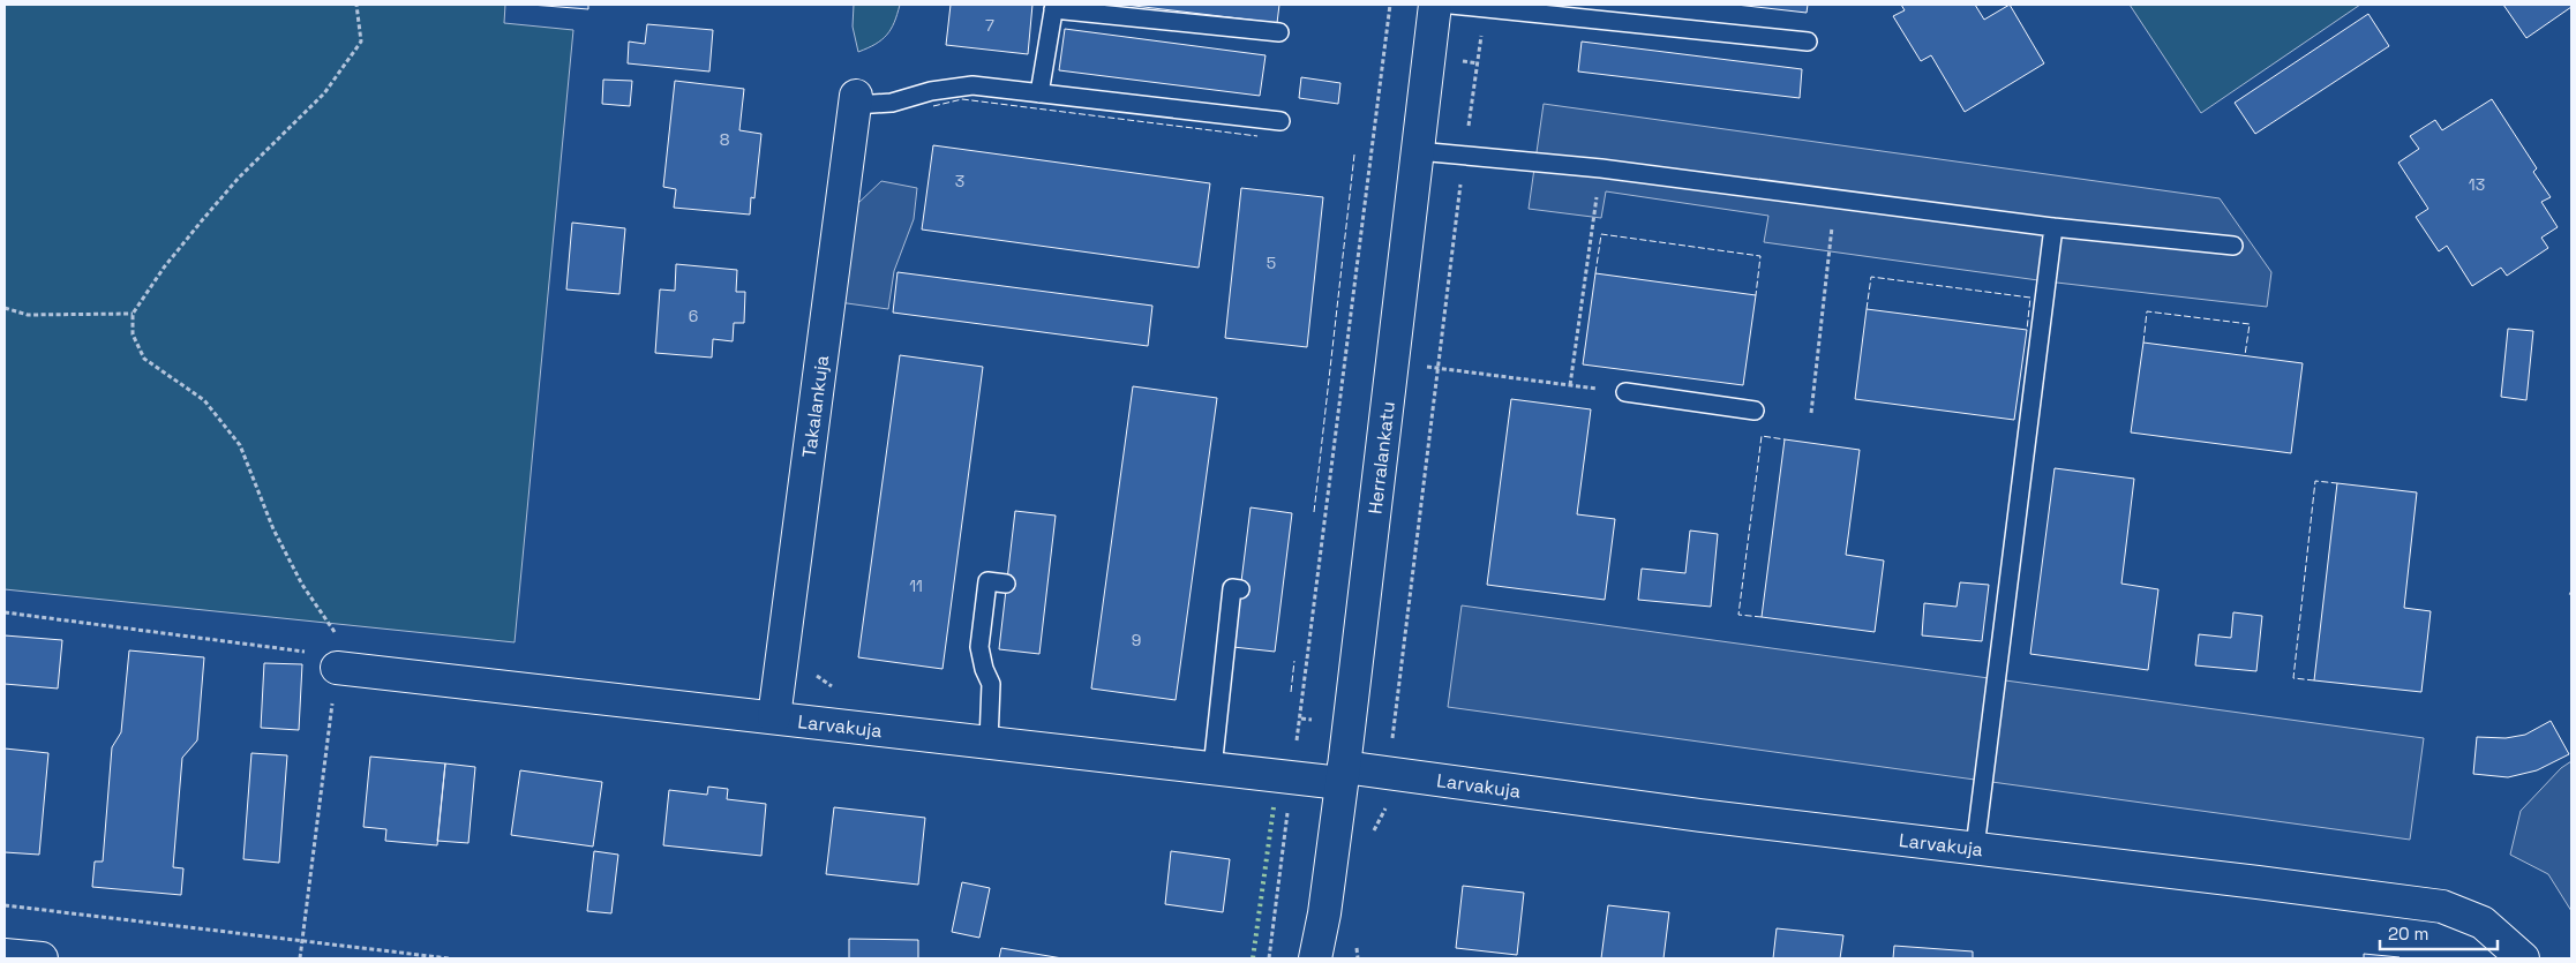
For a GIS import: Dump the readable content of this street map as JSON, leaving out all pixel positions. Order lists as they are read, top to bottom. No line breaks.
{"streets":{"street":["Takalankuja","Herralankatu","Larvakuja"]},"crossings":[["Takalankuja","Larvakuja"],["Herralankatu","Larvakuja"]],"house_numbers":["7","8","3","13","5","6","11","9"],"scale_bar":"20 m"}
